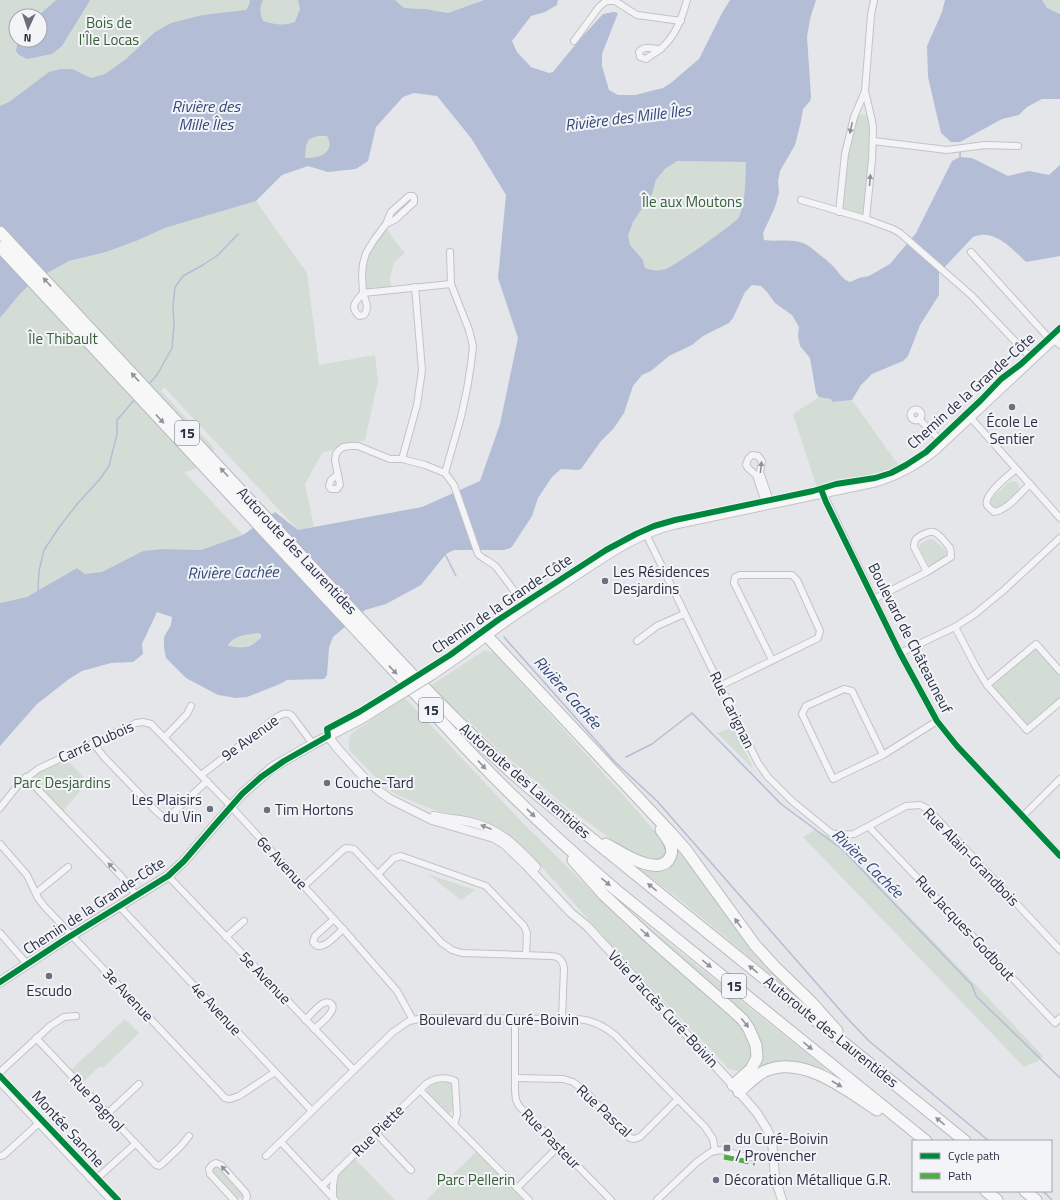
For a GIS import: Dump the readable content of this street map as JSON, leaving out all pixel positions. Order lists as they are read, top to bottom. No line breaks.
{"streets":{"highway":["15","Autoroute des Laurentides"],"main road":["Chemin de la Grande-Côte"],"street":["Boulevard de Châteauneuf","Rue Carignan","9e Avenue","Carré Dubois","Rue Alain-Grandbois","6e Avenue","Rue Jacques-Godbout","5e Avenue","3e Avenue","4e Avenue","Voie d'accès Curé-Boivin","Boulevard du Curé-Boivin","Rue Pagnol","Rue Pascal","Montée Sanche","Rue Piette","Rue Pasteur"]},"crossings":[["Chemin de la Grande-Côte","Boulevard de Châteauneuf"],["Chemin de la Grande-Côte","Rue Carignan"],["Chemin de la Grande-Côte","9e Avenue"],["Chemin de la Grande-Côte","Carré Dubois"],["Chemin de la Grande-Côte","6e Avenue"],["Chemin de la Grande-Côte","5e Avenue"],["Chemin de la Grande-Côte","3e Avenue"],["Chemin de la Grande-Côte","4e Avenue"],["Chemin de la Grande-Côte","Voie d'accès Curé-Boivin"],["Rue Carignan","Rue Alain-Grandbois"],["Rue Carignan","Rue Jacques-Godbout"],["9e Avenue","Carré Dubois"],["Carré Dubois","6e Avenue"],["Rue Alain-Grandbois","Rue Jacques-Godbout"],["6e Avenue","Boulevard du Curé-Boivin"],["5e Avenue","Boulevard du Curé-Boivin"],["3e Avenue","4e Avenue"],["4e Avenue","Boulevard du Curé-Boivin"],["Boulevard du Curé-Boivin","Rue Pascal"],["Boulevard du Curé-Boivin","Rue Pasteur"],["Rue Pascal","Rue Pasteur"]],"water":["Rivière des Mille Îles","Rivière Cachée"],"parks":["Bois de l'Île Locas","Île aux Moutons","Île Thibault","Parc Desjardins","Parc Pellerin"],"places":{"other":["École Le Sentier","Les Résidences Desjardins","Couche-Tard","Les Plaisirs du Vin","Tim Hortons","Escudo","Décoration Métallique G.R."],"transit":["du Curé-Boivin / Provencher"]},"legend":["Cycle path","Path"],"north":"bottom"}
